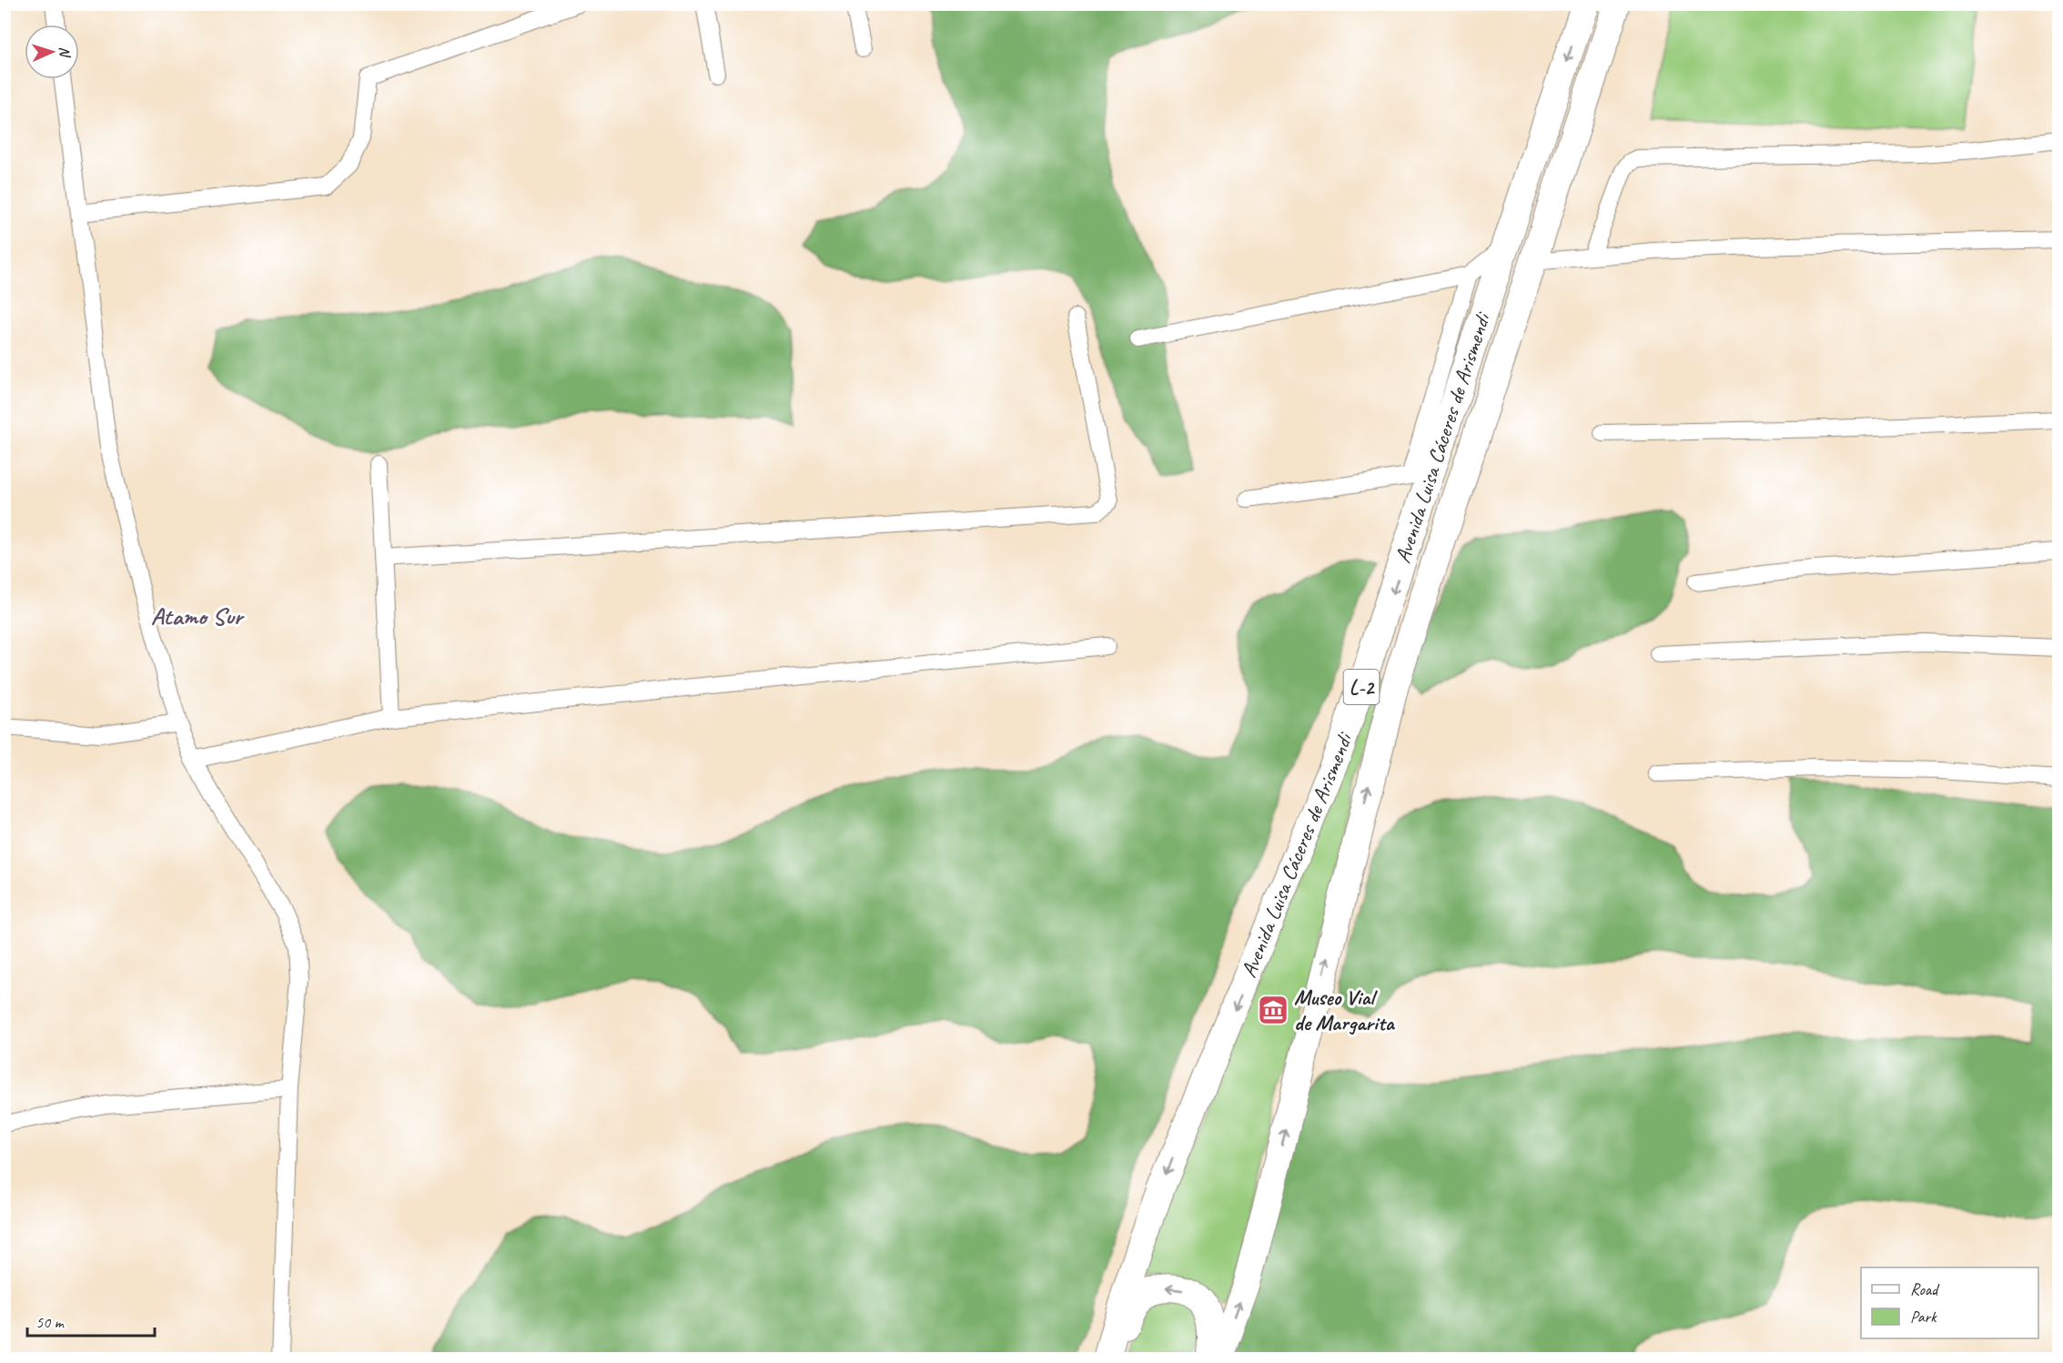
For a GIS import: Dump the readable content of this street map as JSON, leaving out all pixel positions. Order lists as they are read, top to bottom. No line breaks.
{"streets":{"main road":["Avenida Luisa Cáceres de Arismendi","L-2"]},"districts":["Atamo Sur"],"places":{"museum":["Museo Vial de Margarita"]},"legend":["Road","Park"],"scale_bar":"50 m","north":"right"}
